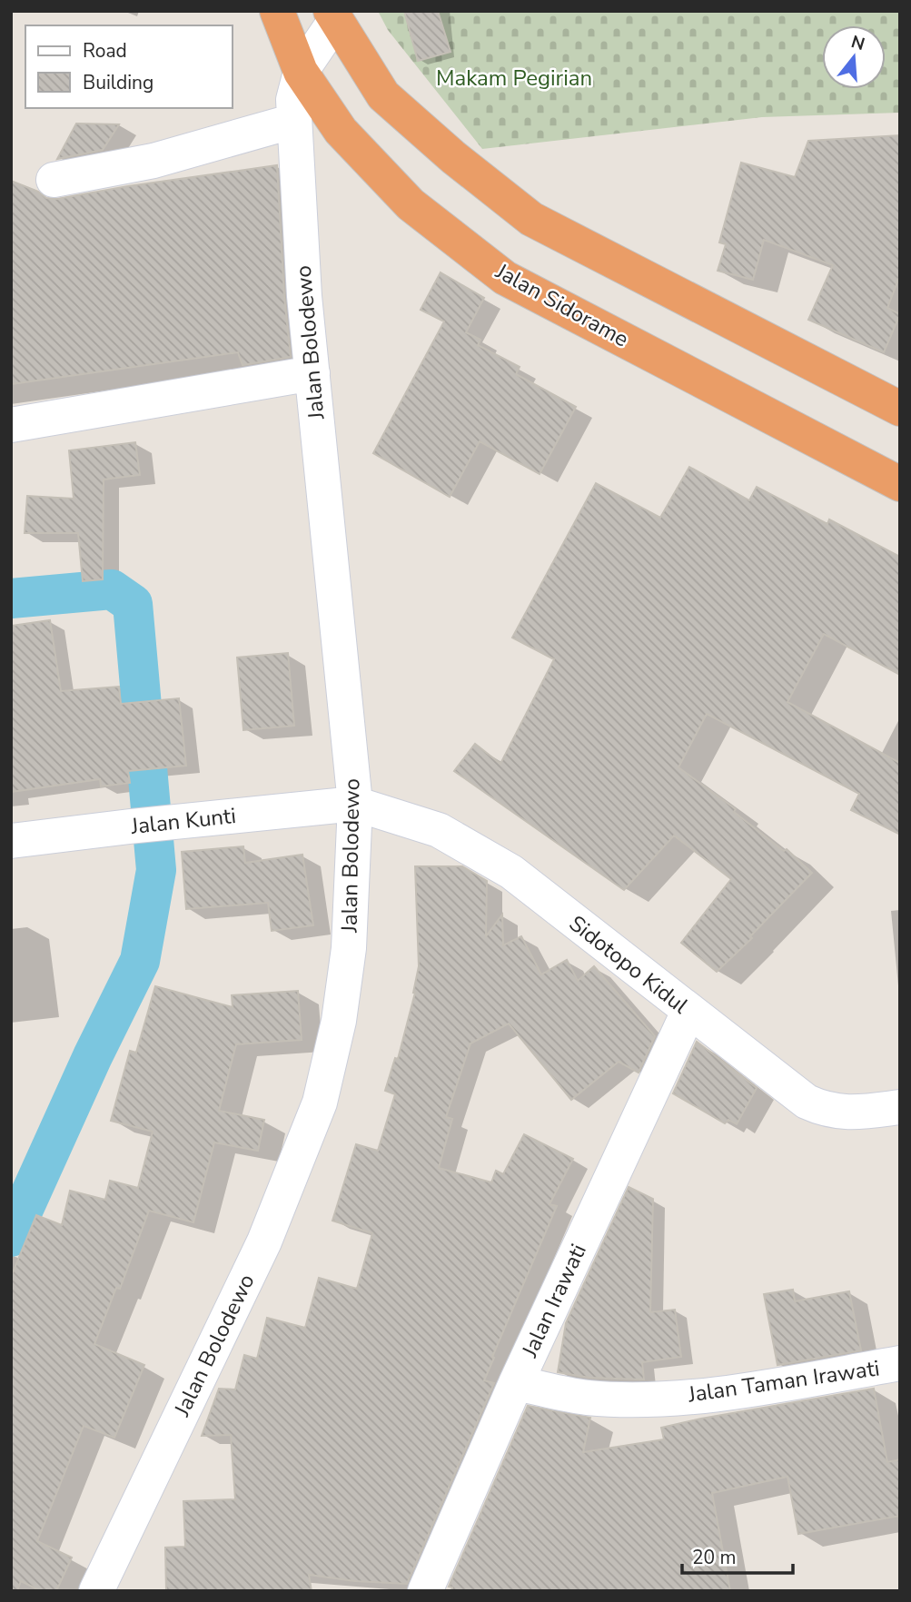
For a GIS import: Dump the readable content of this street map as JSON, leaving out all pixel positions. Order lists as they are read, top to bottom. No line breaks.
{"streets":{"highway":["Jalan Sidorame"],"street":["Jalan Bolodewo","Jalan Kunti","Sidotopo Kidul","Jalan Irawati","Jalan Taman Irawati"]},"crossings":[["Jalan Sidorame","Jalan Bolodewo"],["Jalan Bolodewo","Jalan Kunti"],["Jalan Bolodewo","Sidotopo Kidul"],["Jalan Kunti","Sidotopo Kidul"],["Sidotopo Kidul","Jalan Irawati"],["Jalan Irawati","Jalan Taman Irawati"]],"parks":["Makam Pegirian"],"legend":["Road","Building"],"scale_bar":"20 m","north":"top"}
